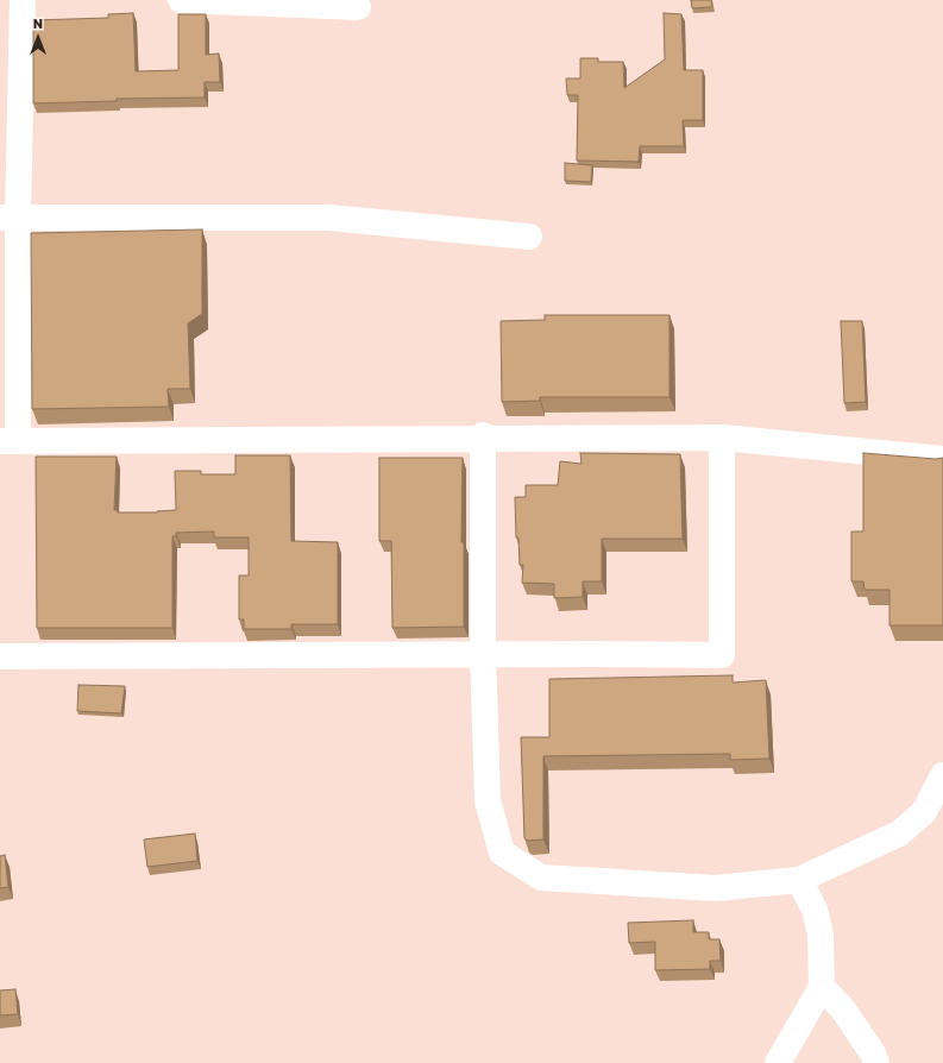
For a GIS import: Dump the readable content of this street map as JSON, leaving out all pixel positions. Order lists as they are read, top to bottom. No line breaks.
{"north":"top"}
